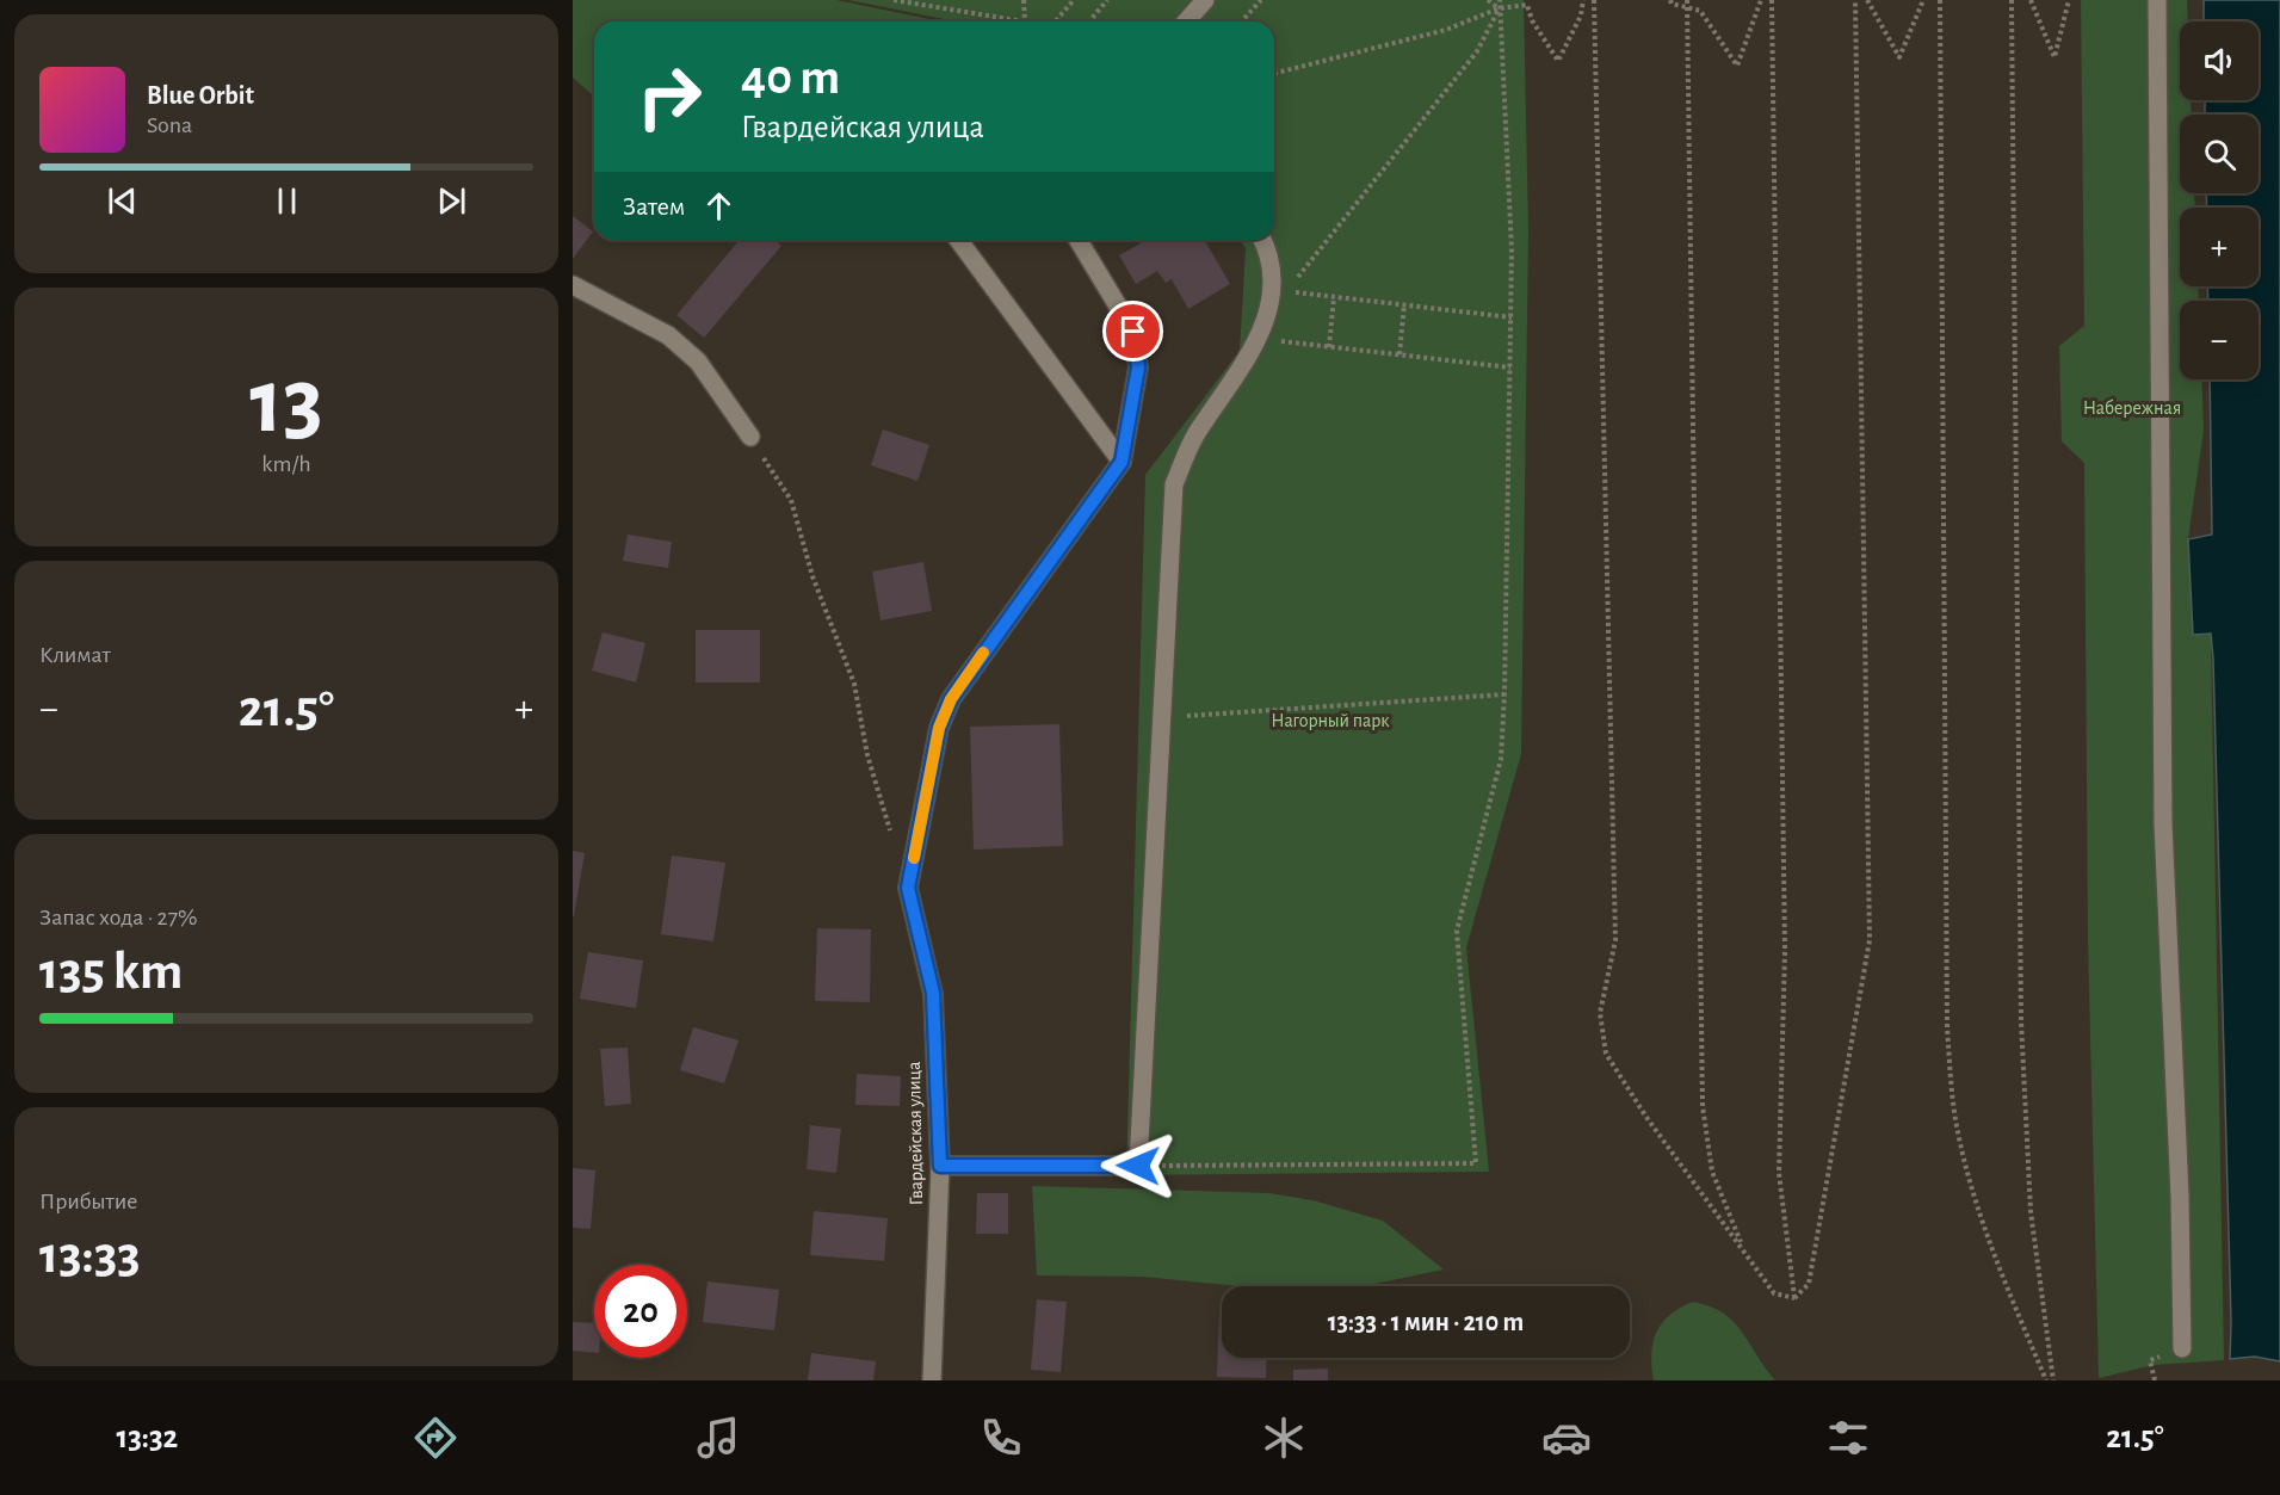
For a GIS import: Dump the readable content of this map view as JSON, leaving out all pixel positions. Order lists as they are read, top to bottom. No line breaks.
{"streets":{"street":["Гвардейская улица"]},"parks":["Набережная","Нагорный парк"],"page":{"map_buttons":["+","−"],"turn":["40 m","Гвардейская улица"],"song":["Blue Orbit","Sona"],"then":"Затем","tile":[["13","km/h"],"Климат",["Запас хода · 27%","135 km"],["Прибытие","13:33"]],"heat":["−","21.5°","+"],"limit":"20","trip":"13:33 · 1 мин · 210 m","tabs":["13:32","21.5°"]}}
